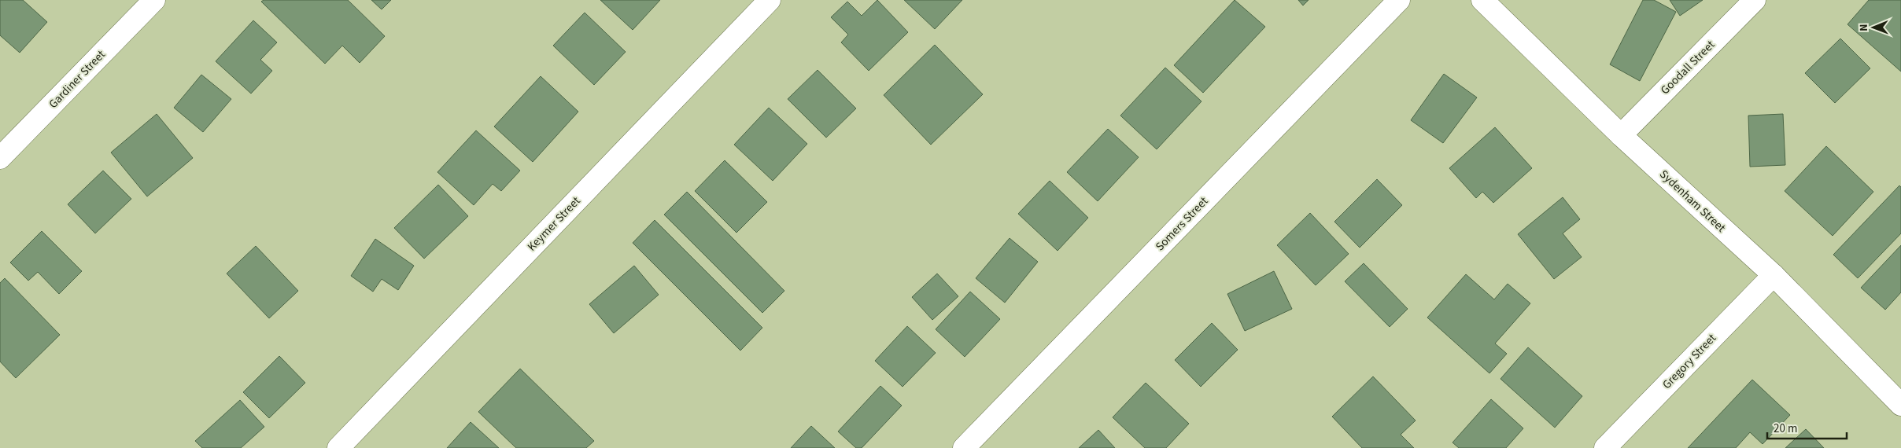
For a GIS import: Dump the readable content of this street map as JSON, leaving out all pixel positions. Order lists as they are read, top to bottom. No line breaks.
{"streets":{"street":["Goodall Street","Gardiner Street","Sydenham Street","Keymer Street","Somers Street","Gregory Street"]},"crossings":[["Goodall Street","Sydenham Street"],["Sydenham Street","Gregory Street"]],"scale_bar":"20 m","north":"left"}
